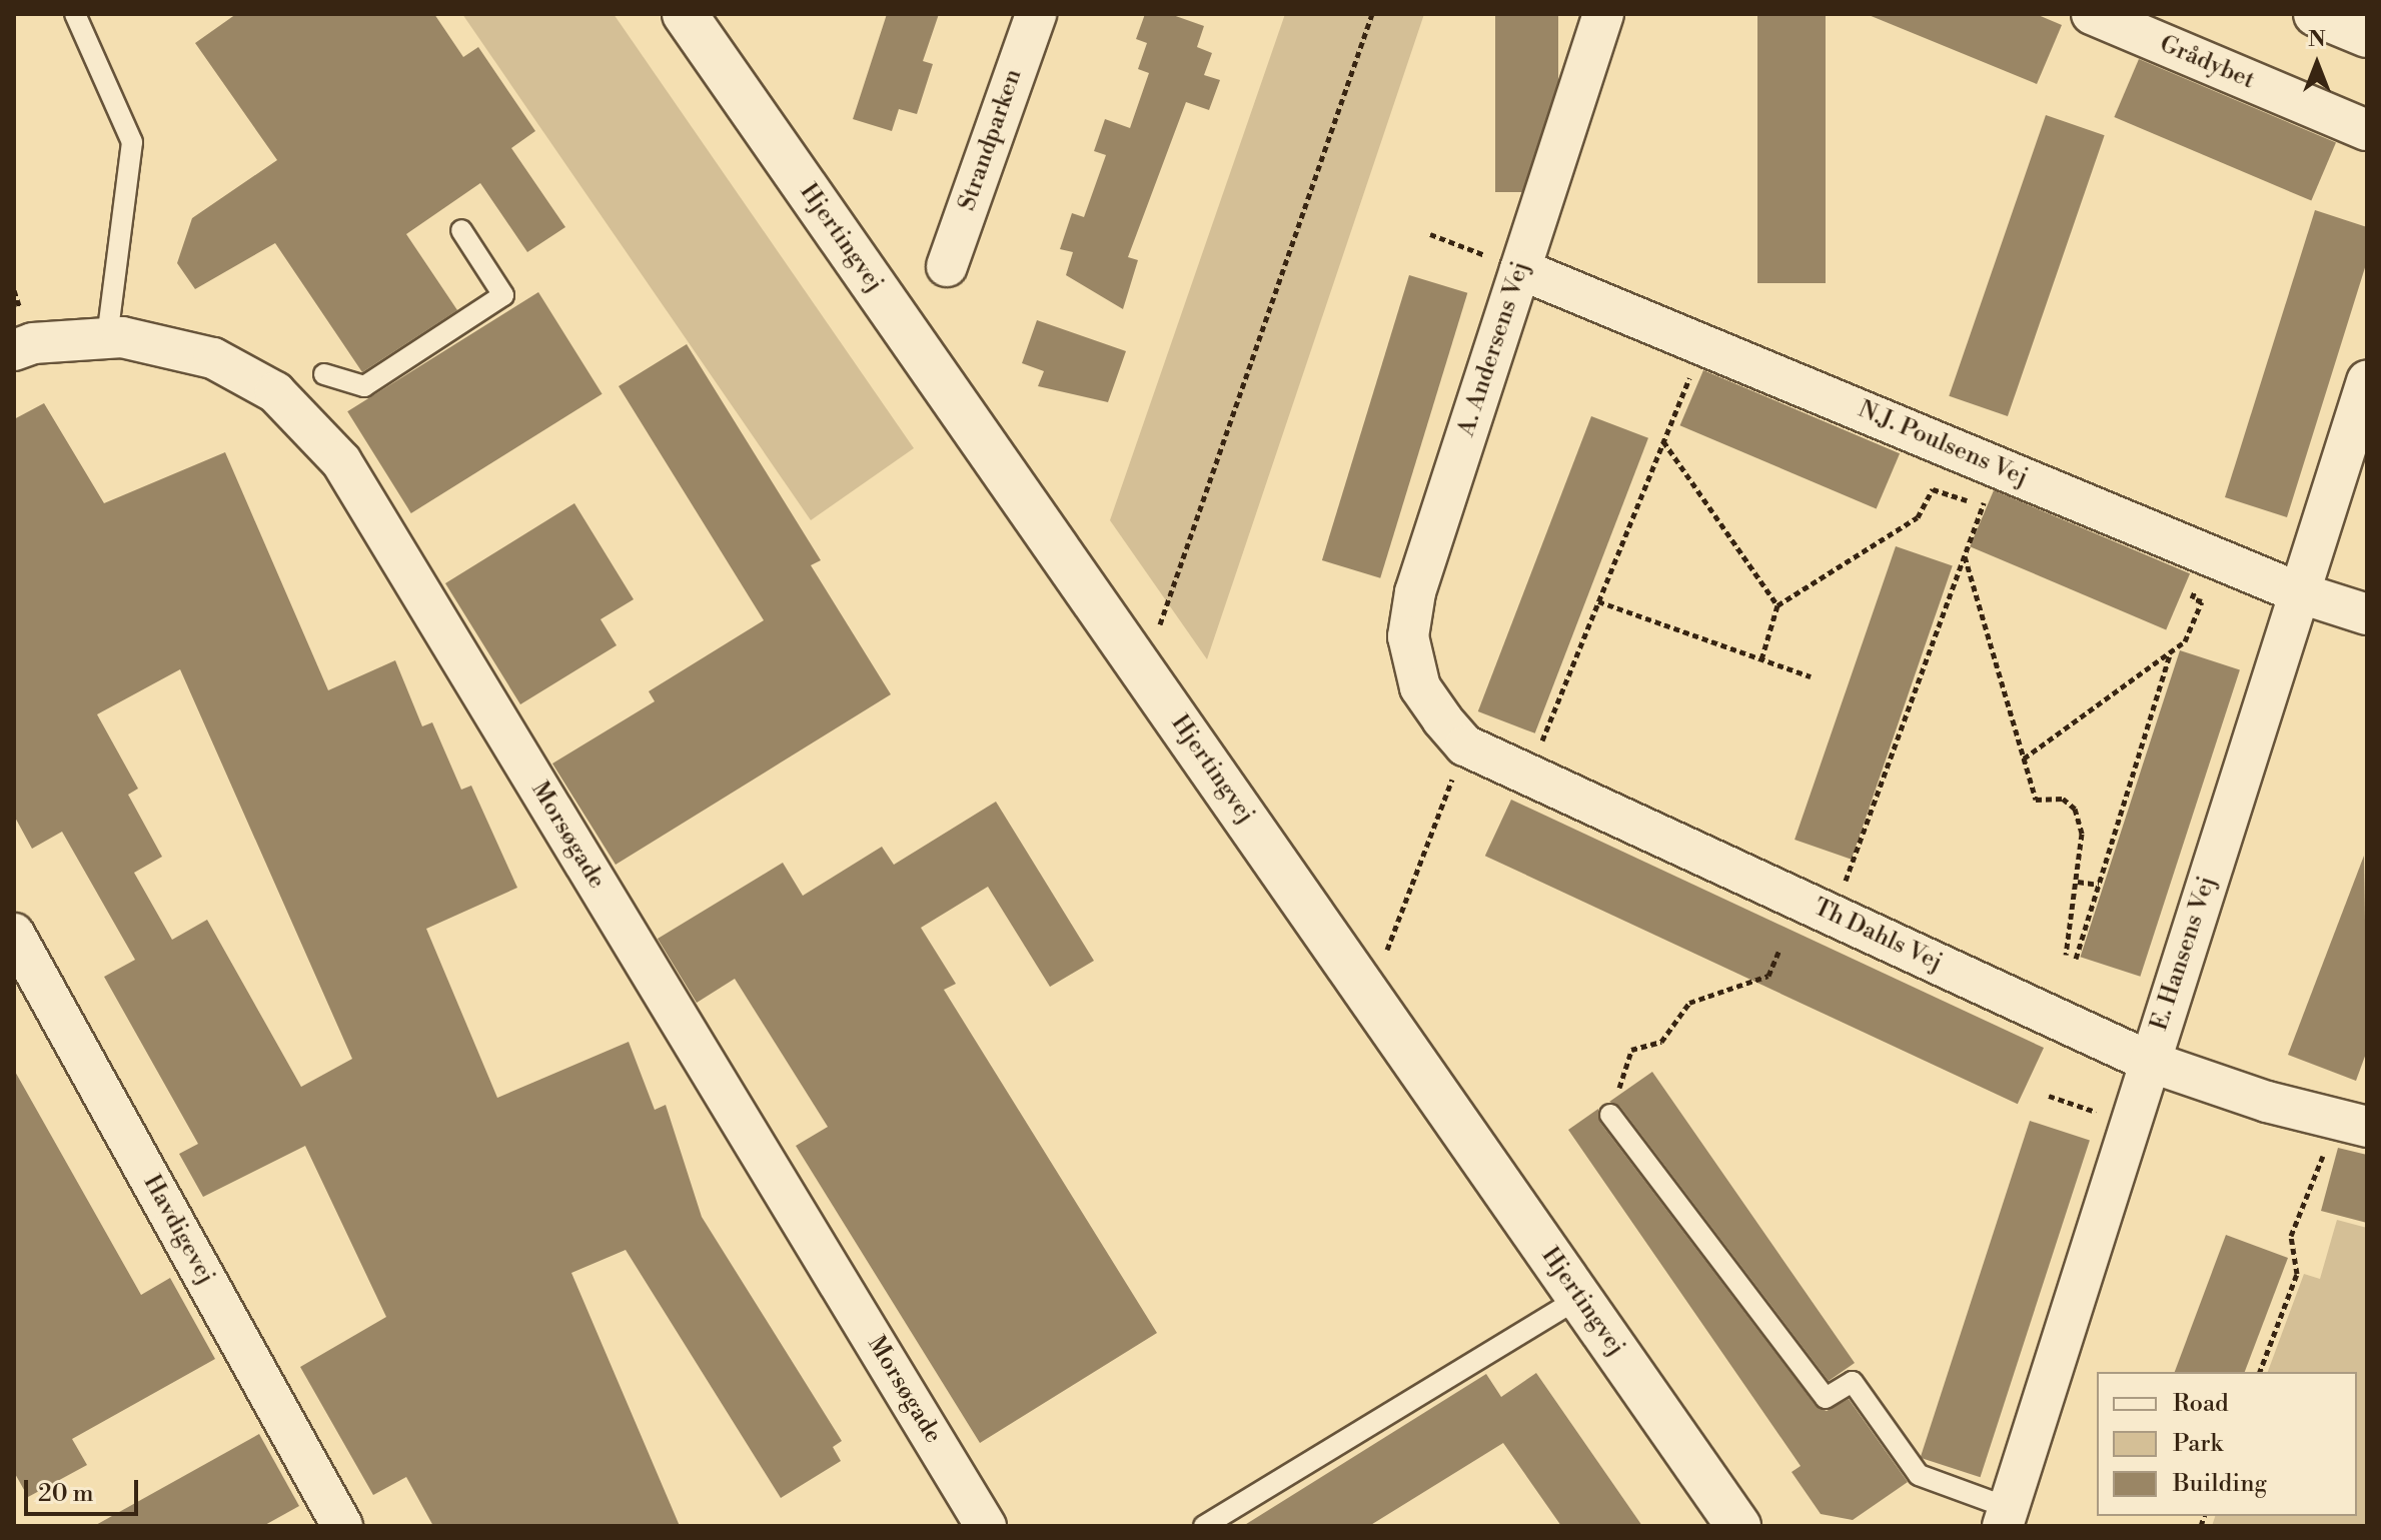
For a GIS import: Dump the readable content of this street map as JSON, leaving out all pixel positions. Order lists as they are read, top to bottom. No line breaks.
{"streets":{"main road":["Hjertingvej"],"street":["Grådybet","Strandparken","A. Andersens Vej","N.J. Poulsens Vej","Morsøgade","Th Dahls Vej","E. Hansens Vej","Havdigevej"]},"crossings":[["A. Andersens Vej","N.J. Poulsens Vej"],["A. Andersens Vej","Th Dahls Vej"],["N.J. Poulsens Vej","E. Hansens Vej"],["Th Dahls Vej","E. Hansens Vej"]],"legend":["Road","Park","Building"],"scale_bar":"20 m","north":"top"}
